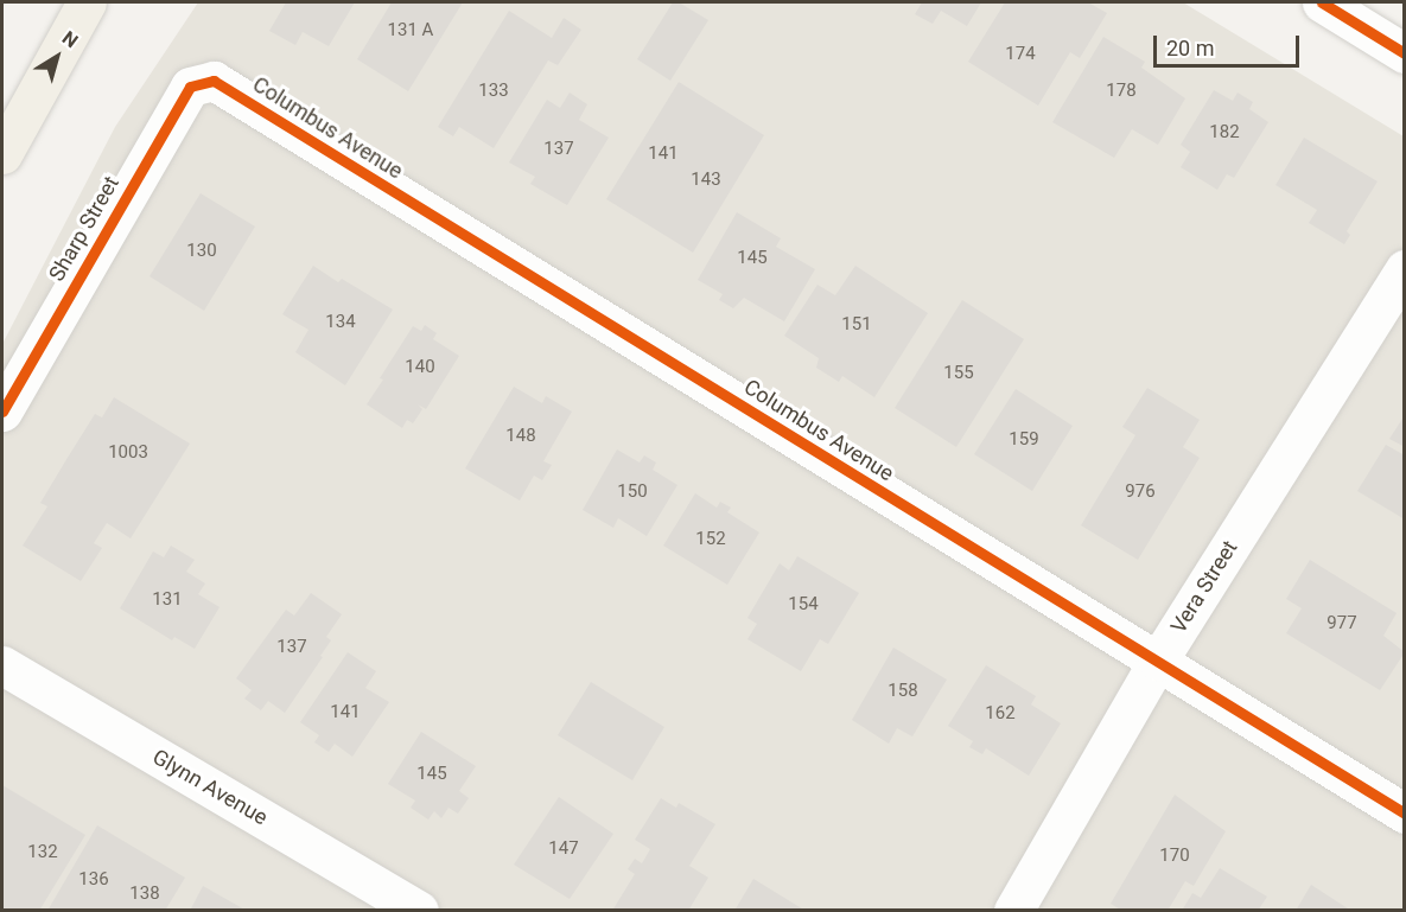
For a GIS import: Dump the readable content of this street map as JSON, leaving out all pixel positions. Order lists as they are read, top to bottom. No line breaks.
{"streets":{"street":["Columbus Avenue","Sharp Street","Vera Street","Glynn Avenue"]},"crossings":[["Columbus Avenue","Sharp Street"],["Columbus Avenue","Vera Street"]],"house_numbers":["131 A","174","133","178","182","137","141","143","130","145","134","151","140","155","148","159","1003","150","976","152","131","154","977","137","158","141","162","145","147","132","170","136","138"],"scale_bar":"20 m","north":"top right"}
